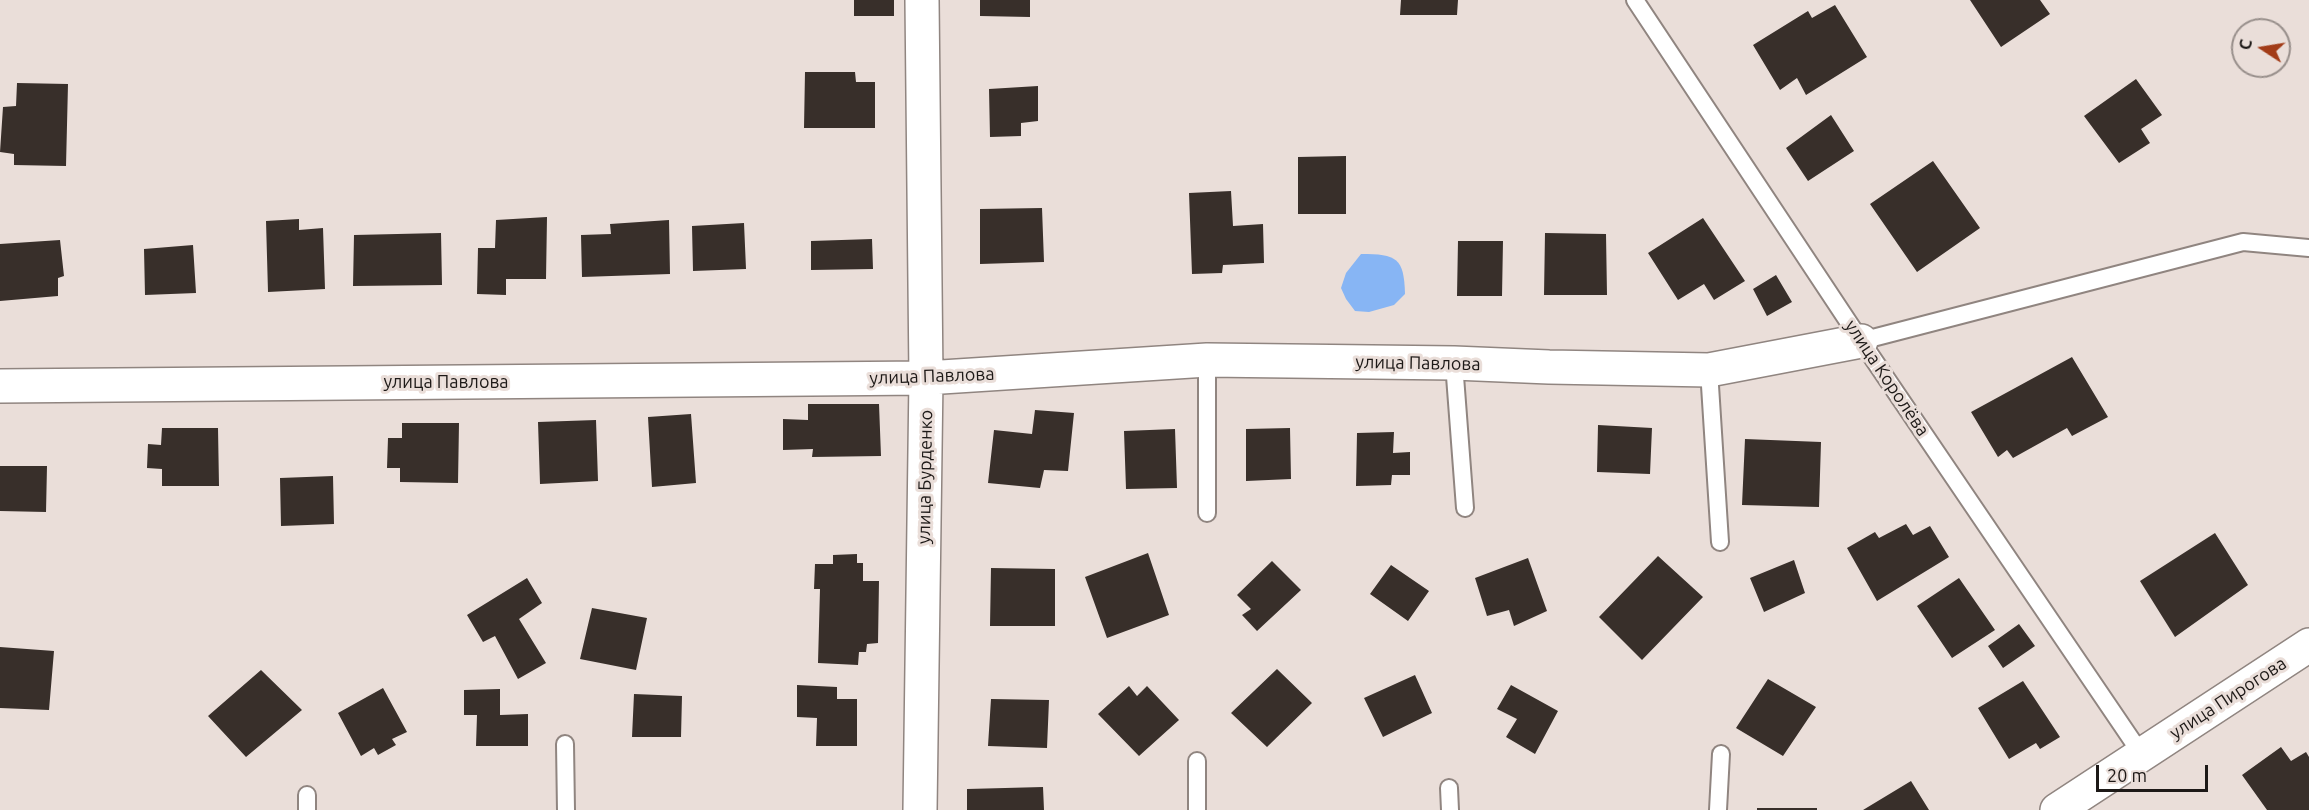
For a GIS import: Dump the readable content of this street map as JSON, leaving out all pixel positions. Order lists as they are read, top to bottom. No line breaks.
{"streets":{"street":["улица Павлова","улица Бурденко","улица Пирогова"],"lane":["улица Королёва"]},"crossings":[["улица Павлова","улица Королёва"],["улица Павлова","улица Бурденко"],["улица Королёва","улица Пирогова"]],"scale_bar":"20 m","north":"left"}
